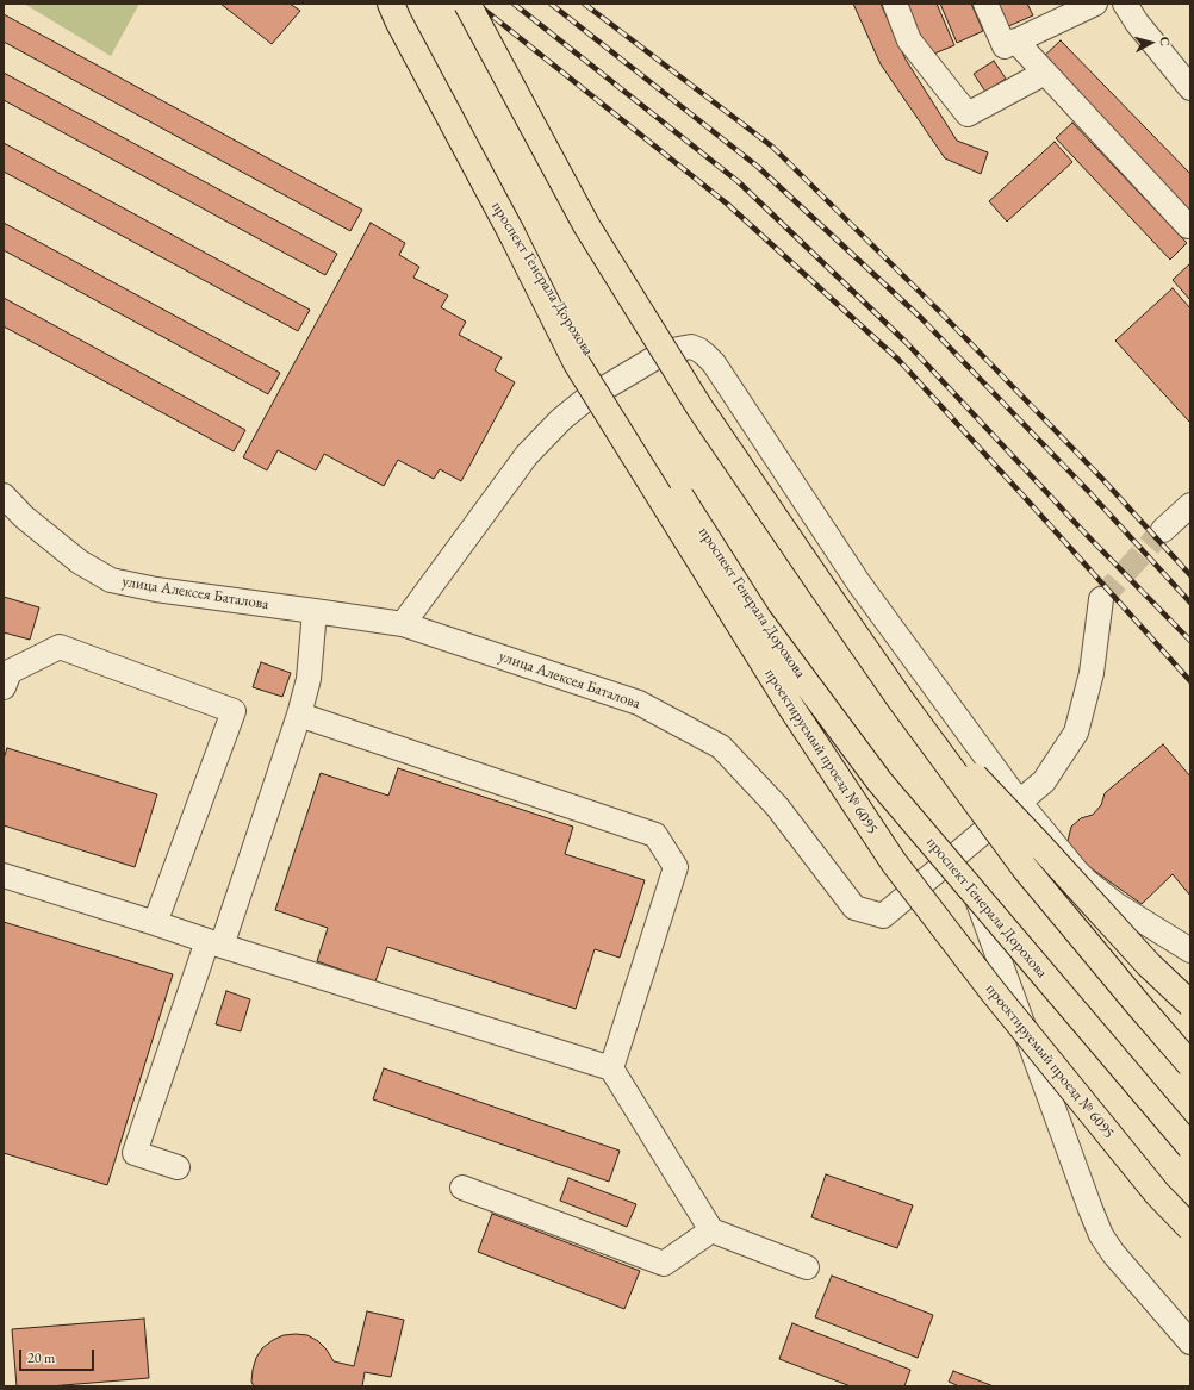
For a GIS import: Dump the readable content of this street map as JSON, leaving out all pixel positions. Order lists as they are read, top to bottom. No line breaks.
{"streets":{"main road":["проспект Генерала Дорохова","проектируемый проезд № 6095"],"street":["улица Алексея Баталова"]},"crossings":[["проспект Генерала Дорохова","проектируемый проезд № 6095"]],"scale_bar":"20 m","north":"right"}
